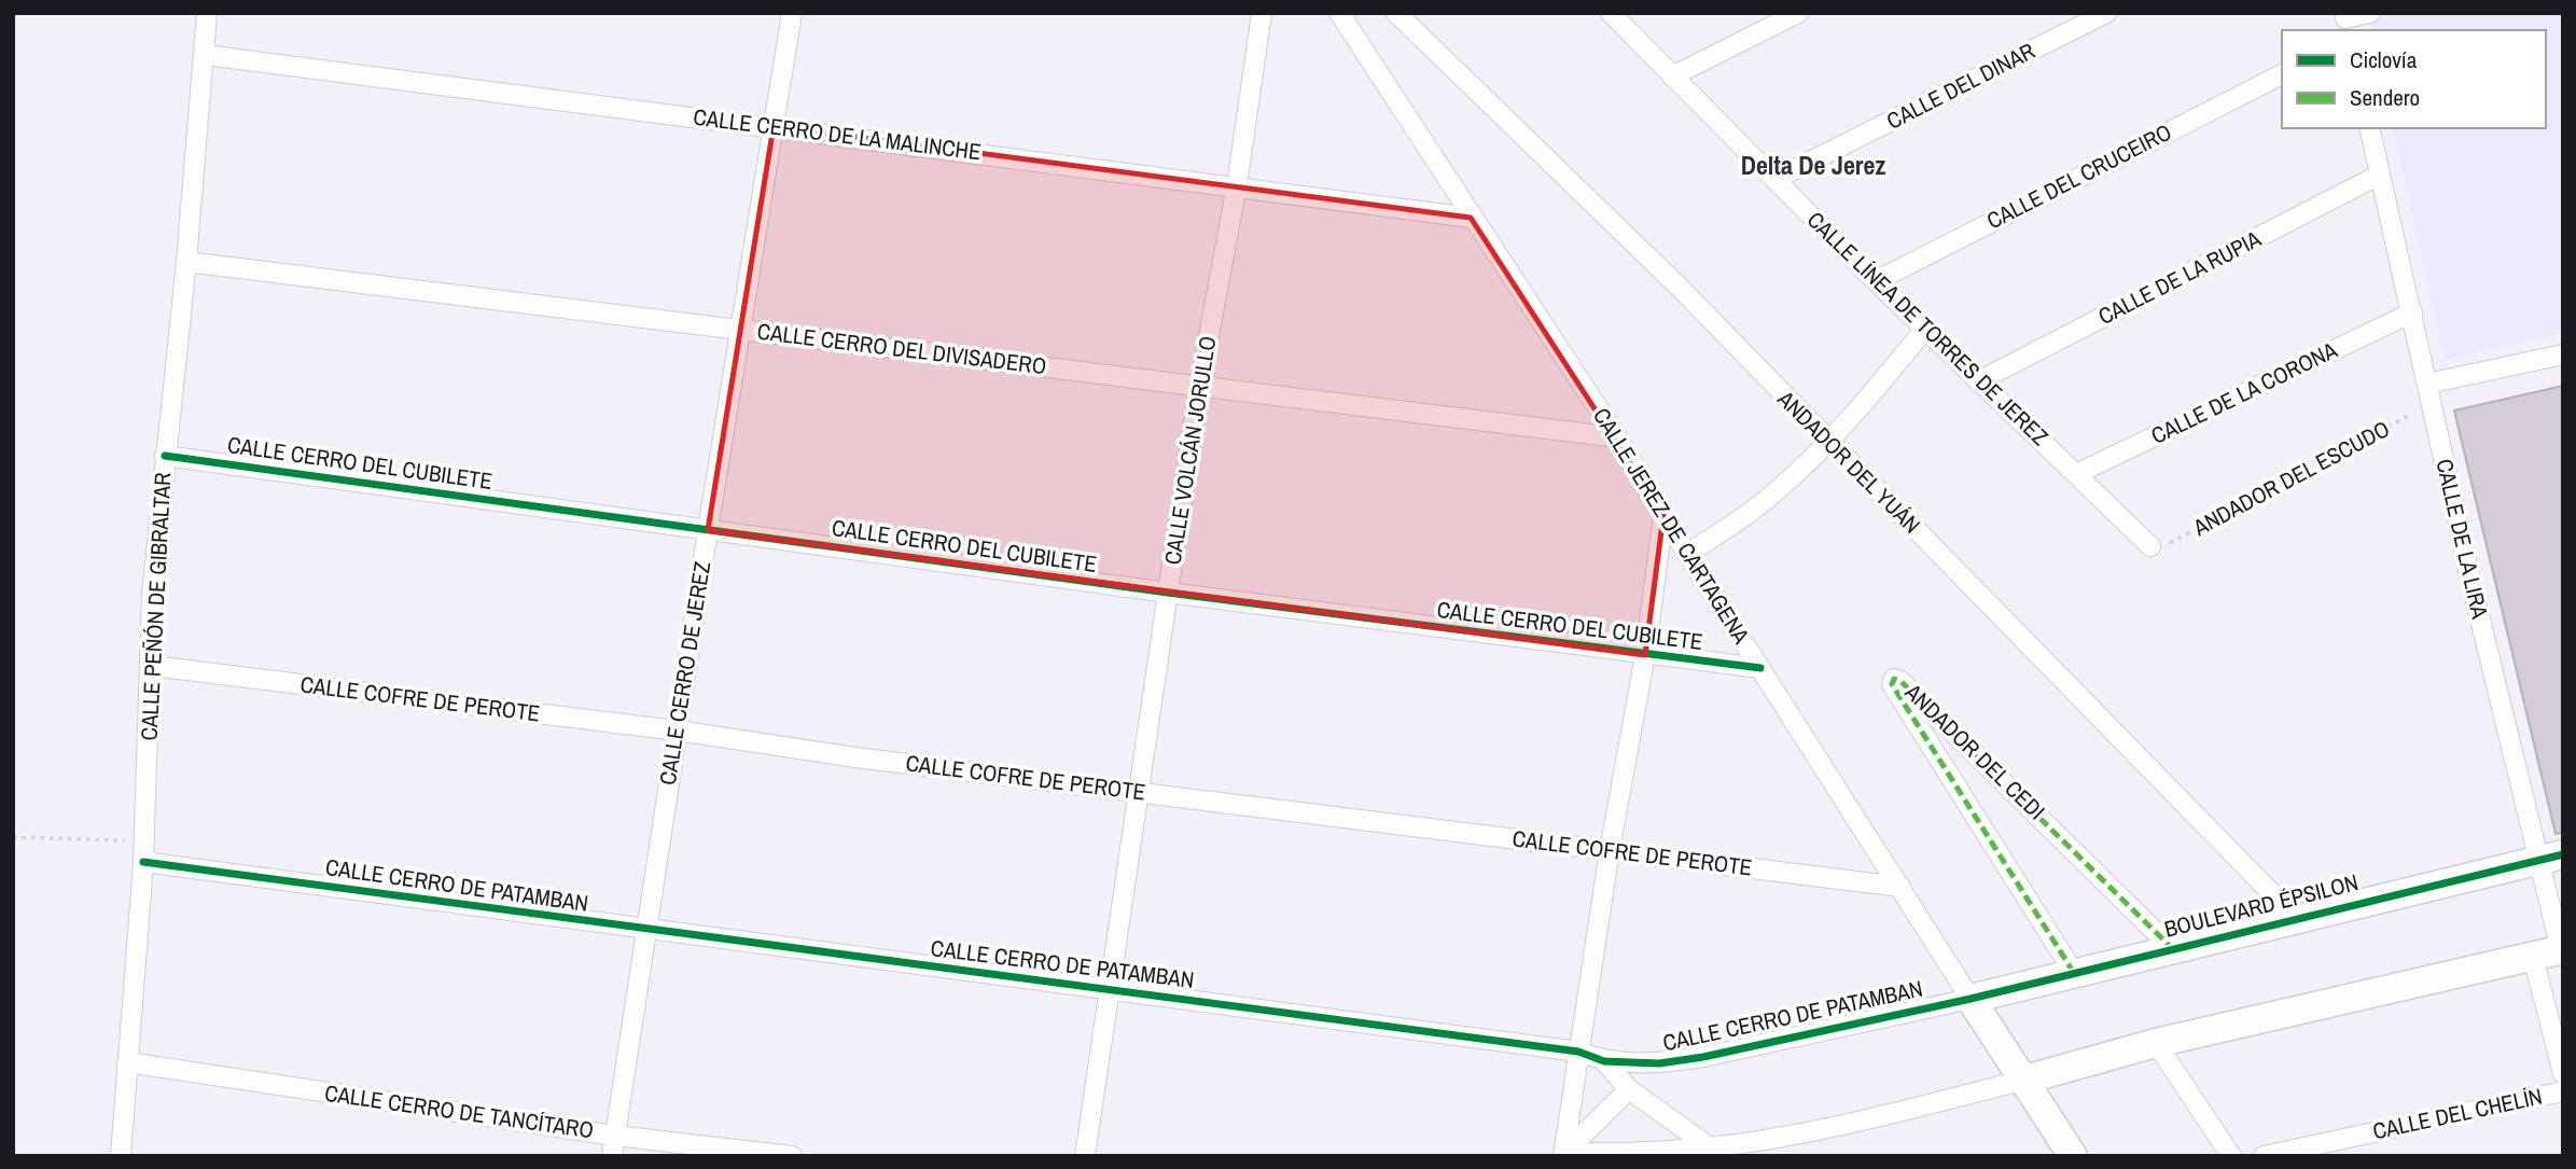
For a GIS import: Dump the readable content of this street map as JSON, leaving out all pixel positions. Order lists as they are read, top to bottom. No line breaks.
{"streets":{"street":["CALLE DEL DINAR","CALLE CERRO DE LA MALINCHE","CALLE DEL CRUCEIRO","CALLE DE LA RUPIA","CALLE LÍNEA DE TORRES DE JEREZ","CALLE CERRO DEL DIVISADERO","CALLE DE LA CORONA","CALLE VOLCÁN JORULLO","ANDADOR DEL YUÁN","CALLE CERRO DEL CUBILETE","CALLE JEREZ DE CARTAGENA","CALLE DE LA LIRA","CALLE PEÑÓN DE GIBRALTAR","CALLE CERRO DE JEREZ","CALLE COFRE DE PEROTE","ANDADOR DEL CEDI","CALLE CERRO DE PATAMBAN","BOULEVARD ÉPSILON","CALLE CERRO DE TANCÍTARO","CALLE DEL CHELÍN"],"path":["ANDADOR DEL ESCUDO"]},"crossings":[["CALLE DEL DINAR","CALLE LÍNEA DE TORRES DE JEREZ"],["CALLE CERRO DE LA MALINCHE","CALLE VOLCÁN JORULLO"],["CALLE CERRO DE LA MALINCHE","CALLE JEREZ DE CARTAGENA"],["CALLE CERRO DE LA MALINCHE","CALLE PEÑÓN DE GIBRALTAR"],["CALLE CERRO DE LA MALINCHE","CALLE CERRO DE JEREZ"],["CALLE DEL CRUCEIRO","CALLE LÍNEA DE TORRES DE JEREZ"],["CALLE DE LA RUPIA","CALLE LÍNEA DE TORRES DE JEREZ"],["CALLE DE LA RUPIA","CALLE DE LA LIRA"],["CALLE LÍNEA DE TORRES DE JEREZ","CALLE DE LA CORONA"],["CALLE LÍNEA DE TORRES DE JEREZ","ANDADOR DEL ESCUDO"],["CALLE CERRO DEL DIVISADERO","CALLE VOLCÁN JORULLO"],["CALLE CERRO DEL DIVISADERO","CALLE JEREZ DE CARTAGENA"],["CALLE CERRO DEL DIVISADERO","CALLE PEÑÓN DE GIBRALTAR"],["CALLE CERRO DEL DIVISADERO","CALLE CERRO DE JEREZ"],["CALLE DE LA CORONA","CALLE DE LA LIRA"],["CALLE VOLCÁN JORULLO","CALLE CERRO DEL CUBILETE"],["CALLE VOLCÁN JORULLO","CALLE COFRE DE PEROTE"],["CALLE VOLCÁN JORULLO","CALLE CERRO DE PATAMBAN"],["ANDADOR DEL YUÁN","BOULEVARD ÉPSILON"],["CALLE CERRO DEL CUBILETE","CALLE JEREZ DE CARTAGENA"],["CALLE CERRO DEL CUBILETE","CALLE PEÑÓN DE GIBRALTAR"],["CALLE CERRO DEL CUBILETE","CALLE CERRO DE JEREZ"],["ANDADOR DEL ESCUDO","CALLE DE LA LIRA"],["CALLE JEREZ DE CARTAGENA","CALLE COFRE DE PEROTE"],["CALLE JEREZ DE CARTAGENA","CALLE CERRO DE PATAMBAN"],["CALLE JEREZ DE CARTAGENA","BOULEVARD ÉPSILON"],["CALLE DE LA LIRA","BOULEVARD ÉPSILON"],["CALLE PEÑÓN DE GIBRALTAR","CALLE COFRE DE PEROTE"],["CALLE PEÑÓN DE GIBRALTAR","CALLE CERRO DE PATAMBAN"],["CALLE PEÑÓN DE GIBRALTAR","CALLE CERRO DE TANCÍTARO"],["CALLE CERRO DE JEREZ","CALLE COFRE DE PEROTE"],["CALLE CERRO DE JEREZ","CALLE CERRO DE PATAMBAN"],["CALLE CERRO DE JEREZ","CALLE CERRO DE TANCÍTARO"],["ANDADOR DEL CEDI","BOULEVARD ÉPSILON"],["CALLE CERRO DE PATAMBAN","BOULEVARD ÉPSILON"]],"districts":["Delta De Jerez"],"legend":["Ciclovía","Sendero"]}
